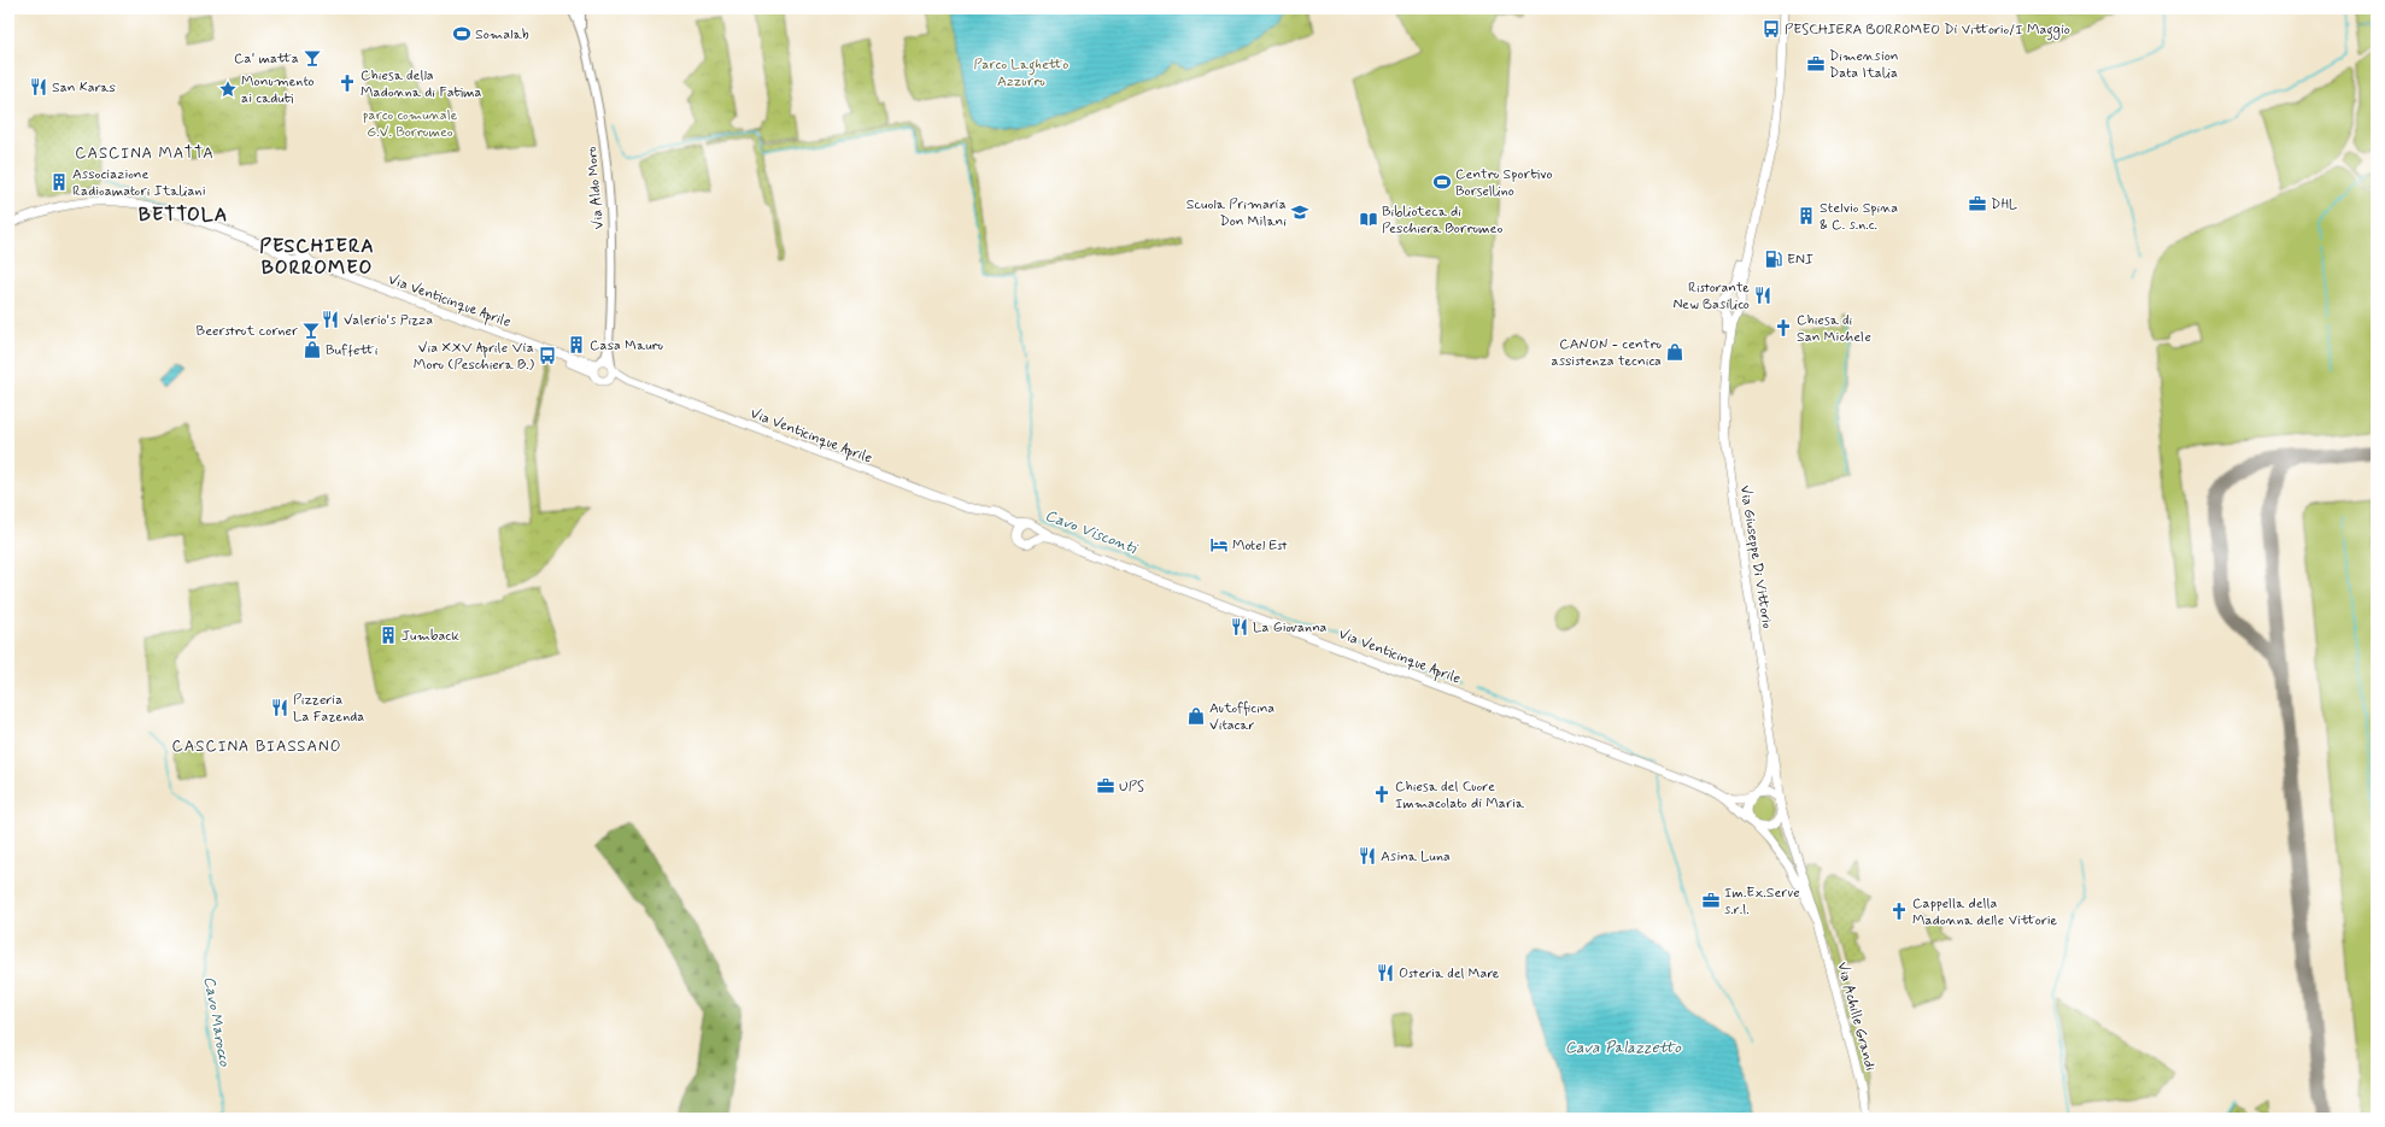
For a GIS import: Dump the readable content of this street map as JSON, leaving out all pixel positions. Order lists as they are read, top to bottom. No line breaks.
{"streets":{"main road":["Via Venticinque Aprile","Via Giuseppe Di Vittorio","Via Achille Grandi"],"street":["Via Aldo Moro"]},"crossings":[["Via Aldo Moro","Via Venticinque Aprile"],["Via Venticinque Aprile","Via Giuseppe Di Vittorio"],["Via Venticinque Aprile","Via Achille Grandi"],["Via Giuseppe Di Vittorio","Via Achille Grandi"]],"districts":["CASCINA MATTA","BETTOLA","PESCHIERA BORROMEO","CASCINA BIASSANO"],"water":["Cavo Visconti","Cavo Marocco","Cava Palazzetto"],"parks":["Parco Laghetto Azzurro","parco comunale G.V. Borromeo"],"places":{"bus stop":["PESCHIERA BORROMEO Di Vittorio/I Maggio","Via XXV Aprile Via Moro (Peschiera B.)"],"sports":["Somalab","Centro Sportivo Borsellino"],"bar":["Ca' matta","Beerstrot corner"],"office":["Dimension Data Italia","DHL","UPS","Im.Ex.Serve s.r.l."],"church":["Chiesa della Madonna di Fatima","Chiesa di San Michele","Chiesa del Cuore Immacolato di Maria","Cappella della Madonna delle Vittorie"],"restaurant":["San Karas","Ristorante New Basilico","Valerio's Pizza","La Giovanna","Pizzeria La Fazenda","Asina Luna","Osteria del Mare"],"place":["Monumento ai caduti"],"building":["Associazione Radioamatori Italiani","Stelvio Spina & C. s.n.c.","Casa Mauro","Jumback"],"school or university":["Scuola Primaria Don Milani"],"library":["Biblioteca di Peschiera Borromeo"],"fuel station":["ENI"],"shop":["Buffetti","CANON - centro assistenza tecnica","Autofficina Vitacar"],"hotel":["Motel Est"]}}
